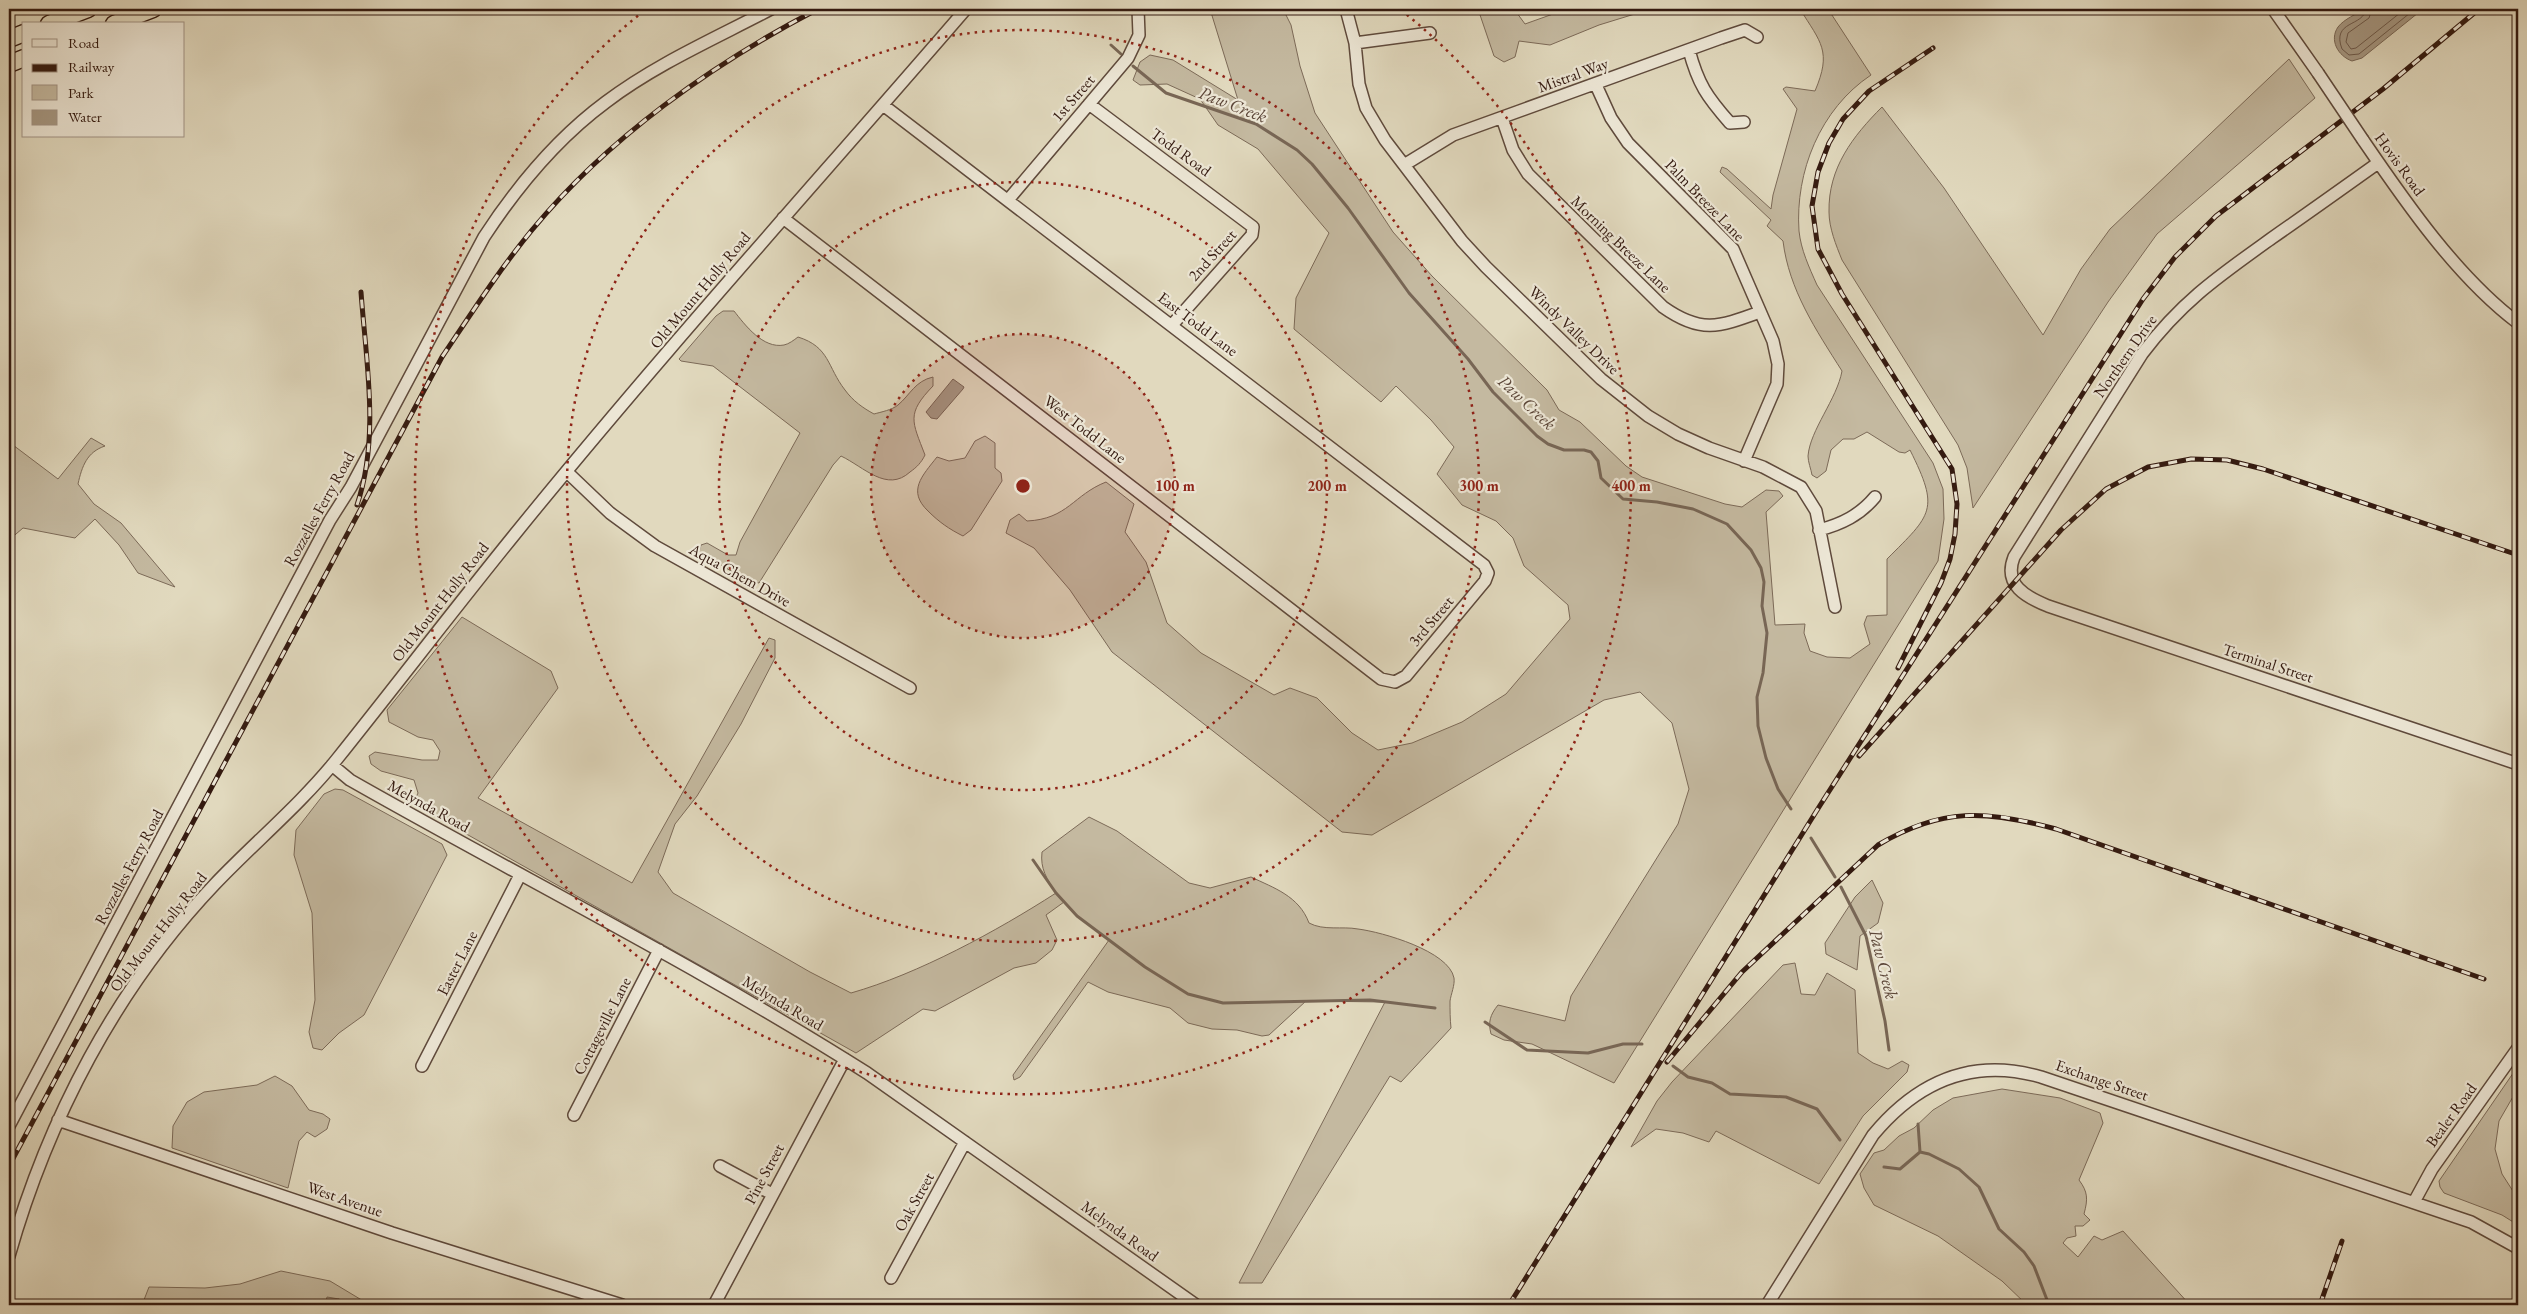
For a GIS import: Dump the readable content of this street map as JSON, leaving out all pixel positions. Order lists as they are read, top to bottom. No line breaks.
{"streets":{"street":["Mistral Way","1st Street","Todd Road","Hovis Road","Palm Breeze Lane","Morning Breeze Lane","2nd Street","Old Mount Holly Road","East Todd Lane","Windy Valley Drive","Northern Drive","West Todd Lane","Rozzelles Ferry Road","Aqua Chem Drive","3rd Street","Terminal Street","Melynda Road","Easter Lane","Cottageville Lane","Exchange Street","Bealer Road","Pine Street","West Avenue","Oak Street"]},"crossings":[["Mistral Way","Palm Breeze Lane"],["Mistral Way","Morning Breeze Lane"],["Mistral Way","Windy Valley Drive"],["1st Street","Todd Road"],["1st Street","East Todd Lane"],["Todd Road","2nd Street"],["Hovis Road","Northern Drive"],["Palm Breeze Lane","Morning Breeze Lane"],["Palm Breeze Lane","Windy Valley Drive"],["2nd Street","East Todd Lane"],["Old Mount Holly Road","East Todd Lane"],["Old Mount Holly Road","West Todd Lane"],["Old Mount Holly Road","Aqua Chem Drive"],["Old Mount Holly Road","Melynda Road"],["Old Mount Holly Road","West Avenue"],["East Todd Lane","3rd Street"],["Northern Drive","Terminal Street"],["West Todd Lane","3rd Street"],["Melynda Road","Easter Lane"],["Melynda Road","Cottageville Lane"],["Melynda Road","Pine Street"],["Melynda Road","Oak Street"],["Exchange Street","Bealer Road"]],"water":["Paw Creek"],"legend":["Road","Railway","Park","Water"],"rings":["100 m","200 m","300 m","400 m"]}
